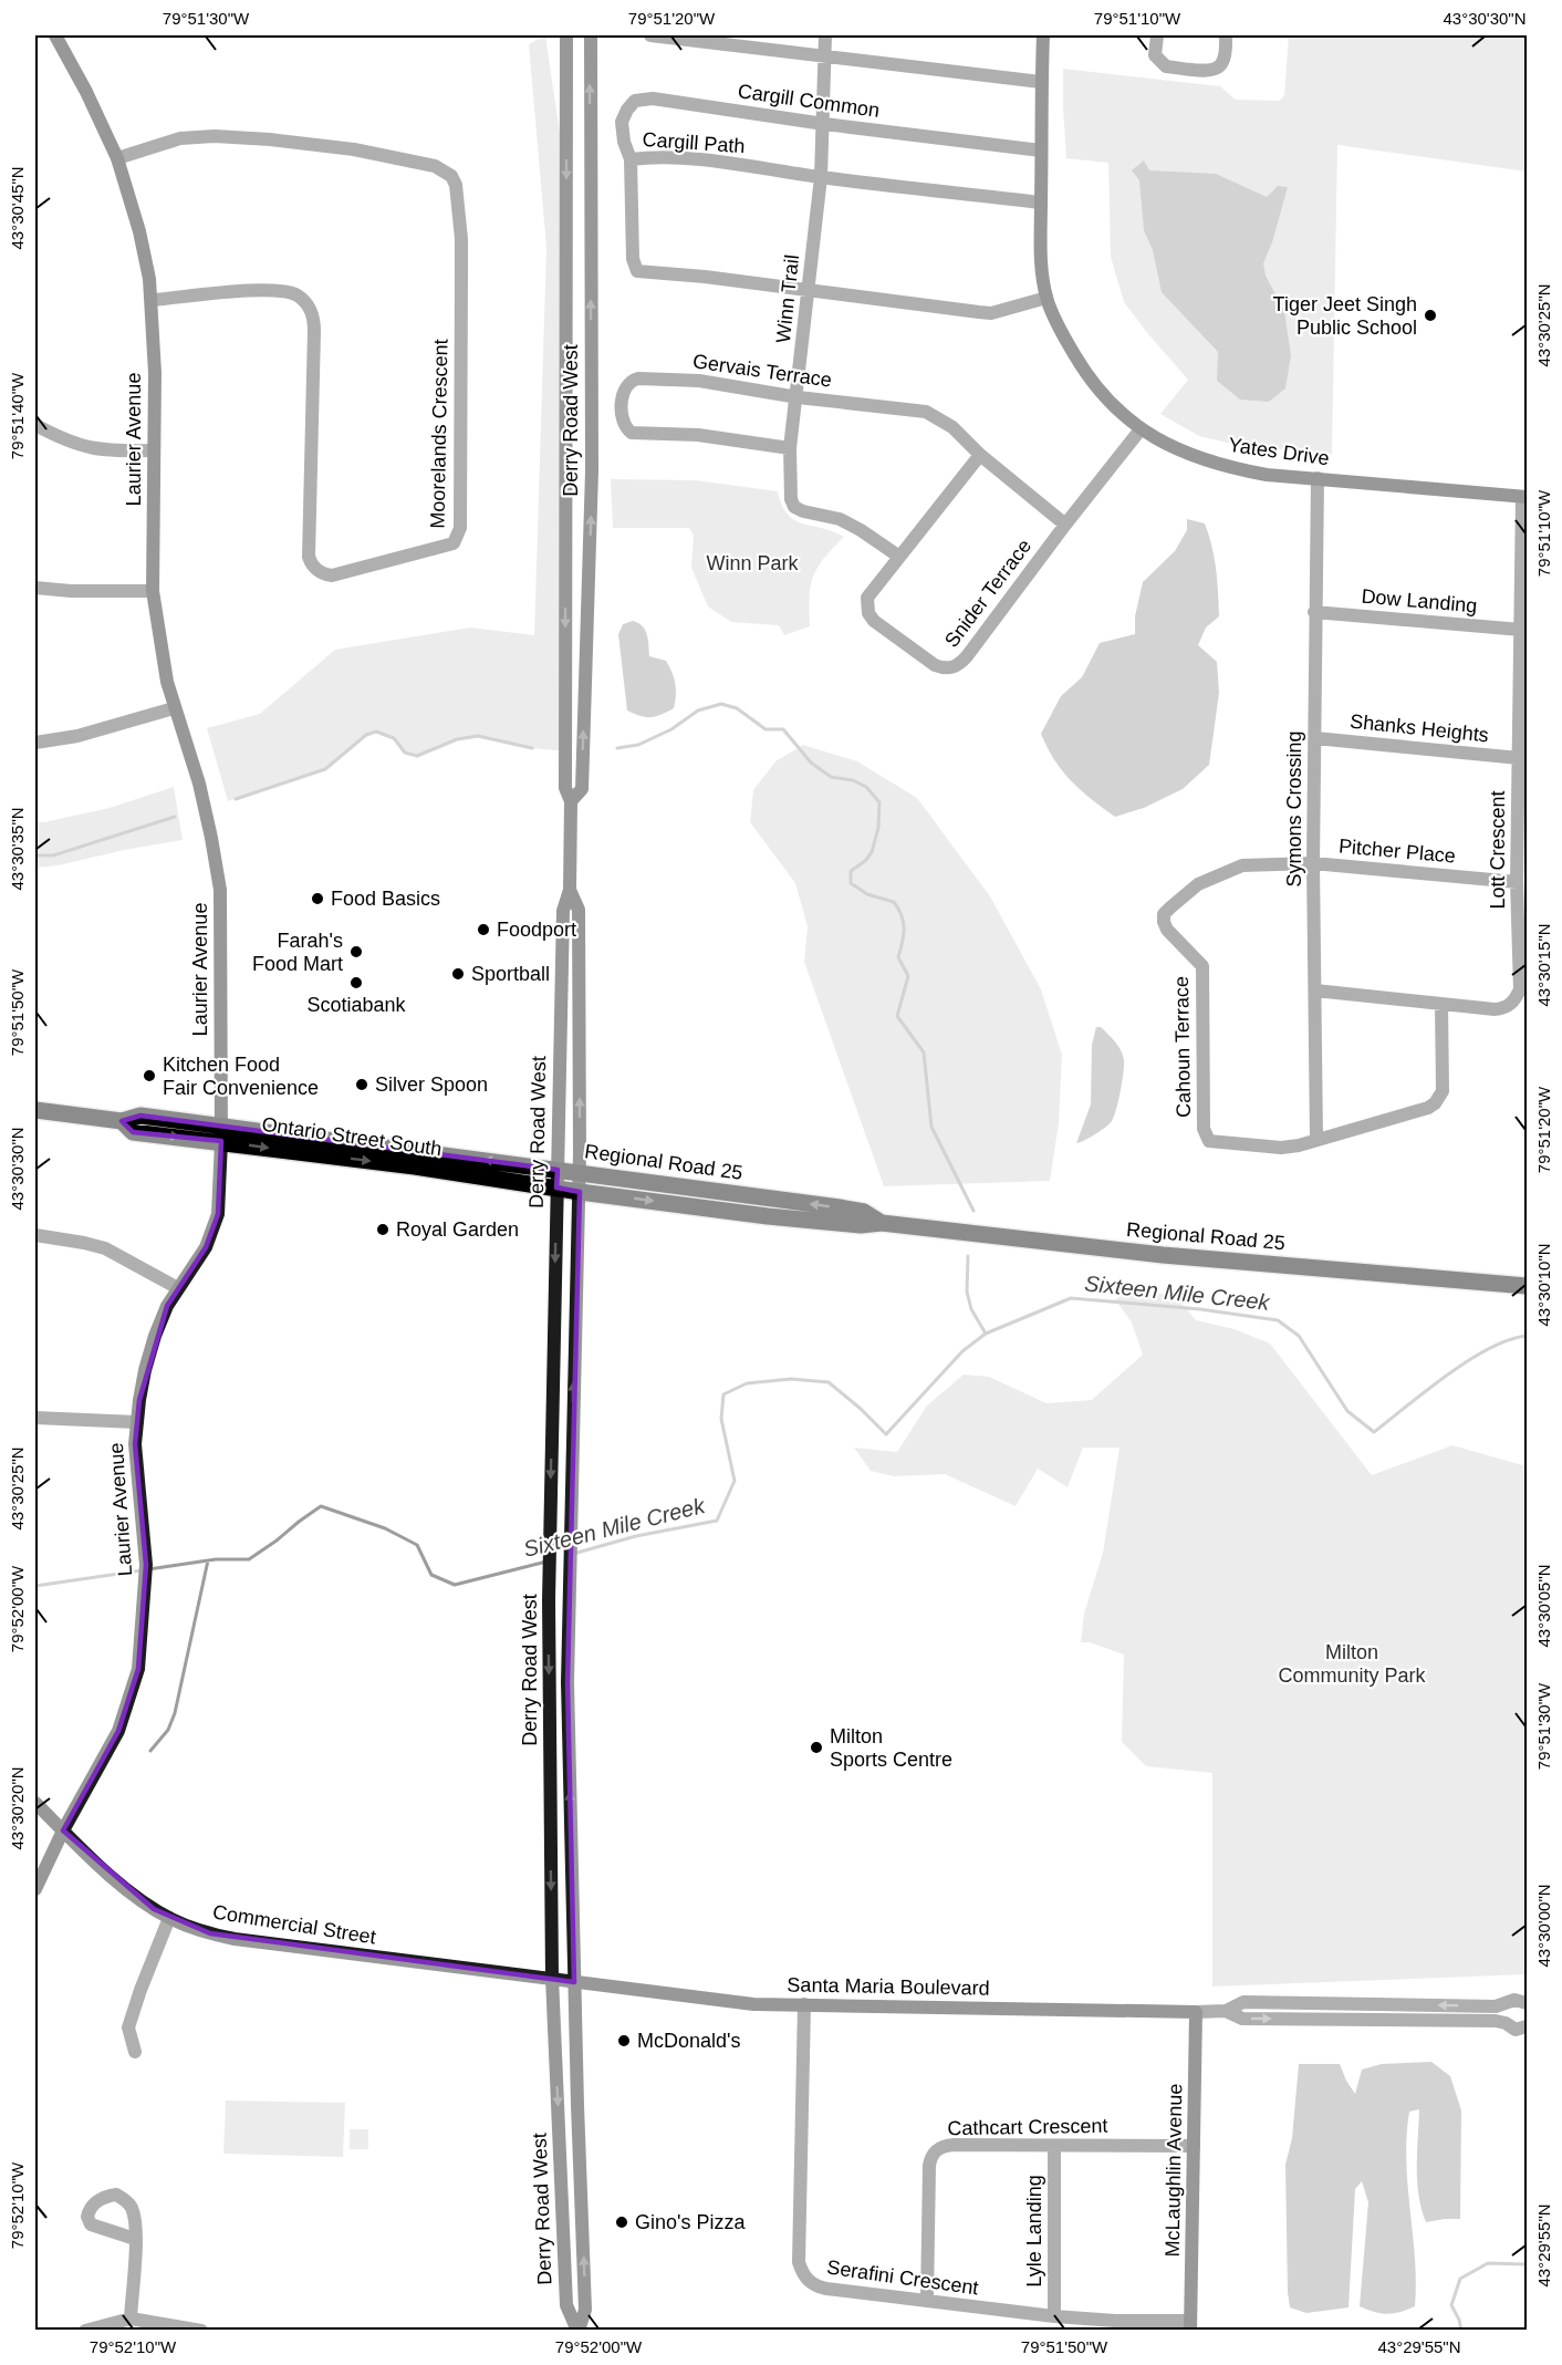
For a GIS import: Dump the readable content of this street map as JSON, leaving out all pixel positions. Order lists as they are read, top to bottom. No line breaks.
{"streets":{"main road":["Derry Road West","Laurier Avenue","Yates Drive","Ontario Street South","Regional Road 25","Commercial Street","Santa Maria Boulevard","McLaughlin Avenue"],"street":["Cargill Common","Cargill Path","Winn Trail","Gervais Terrace","Moorelands Crescent","Snider Terrace","Dow Landing","Shanks Heights","Symons Crossing","Lott Crescent","Pitcher Place","Cahoun Terrace","Cathcart Crescent","Lyle Landing","Serafini Crescent"]},"crossings":[["Cargill Common","Cargill Path"],["Cargill Common","Winn Trail"],["Cargill Common","Yates Drive"],["Cargill Path","Winn Trail"],["Cargill Path","Yates Drive"],["Winn Trail","Gervais Terrace"],["Winn Trail","Snider Terrace"],["Gervais Terrace","Snider Terrace"],["Derry Road West","Ontario Street South"],["Derry Road West","Regional Road 25"],["Derry Road West","Commercial Street"],["Derry Road West","Santa Maria Boulevard"],["Moorelands Crescent","Laurier Avenue"],["Laurier Avenue","Ontario Street South"],["Laurier Avenue","Commercial Street"],["Yates Drive","Snider Terrace"],["Yates Drive","Symons Crossing"],["Yates Drive","Lott Crescent"],["Dow Landing","Symons Crossing"],["Dow Landing","Lott Crescent"],["Shanks Heights","Symons Crossing"],["Shanks Heights","Lott Crescent"],["Symons Crossing","Lott Crescent"],["Symons Crossing","Pitcher Place"],["Symons Crossing","Cahoun Terrace"],["Lott Crescent","Pitcher Place"],["Lott Crescent","Cahoun Terrace"],["Pitcher Place","Cahoun Terrace"],["Ontario Street South","Regional Road 25"],["Commercial Street","Santa Maria Boulevard"],["Santa Maria Boulevard","McLaughlin Avenue"],["Santa Maria Boulevard","Serafini Crescent"],["Cathcart Crescent","McLaughlin Avenue"],["Cathcart Crescent","Lyle Landing"],["Cathcart Crescent","Serafini Crescent"],["McLaughlin Avenue","Serafini Crescent"],["Lyle Landing","Serafini Crescent"]],"water":["Sixteen Mile Creek"],"parks":["Winn Park","Milton Community Park"],"places":["Tiger Jeet Singh Public School","Food Basics","Foodport","Farah's Food Mart","Sportball","Scotiabank","Kitchen Food Fair Convenience","Silver Spoon","Royal Garden","Milton Sports Centre","McDonald's","Gino's Pizza"],"coordinates":["79°51'30\"W","79°51'20\"W","79°51'10\"W","43°30'30\"N","43°30'45\"N","43°30'25\"N","79°51'40\"W","43°30'35\"N","43°30'15\"N","79°51'50\"W","43°30'10\"N","43°30'05\"N","79°52'00\"W","43°30'20\"N","43°30'00\"N","79°52'10\"W","43°29'55\"N"]}
